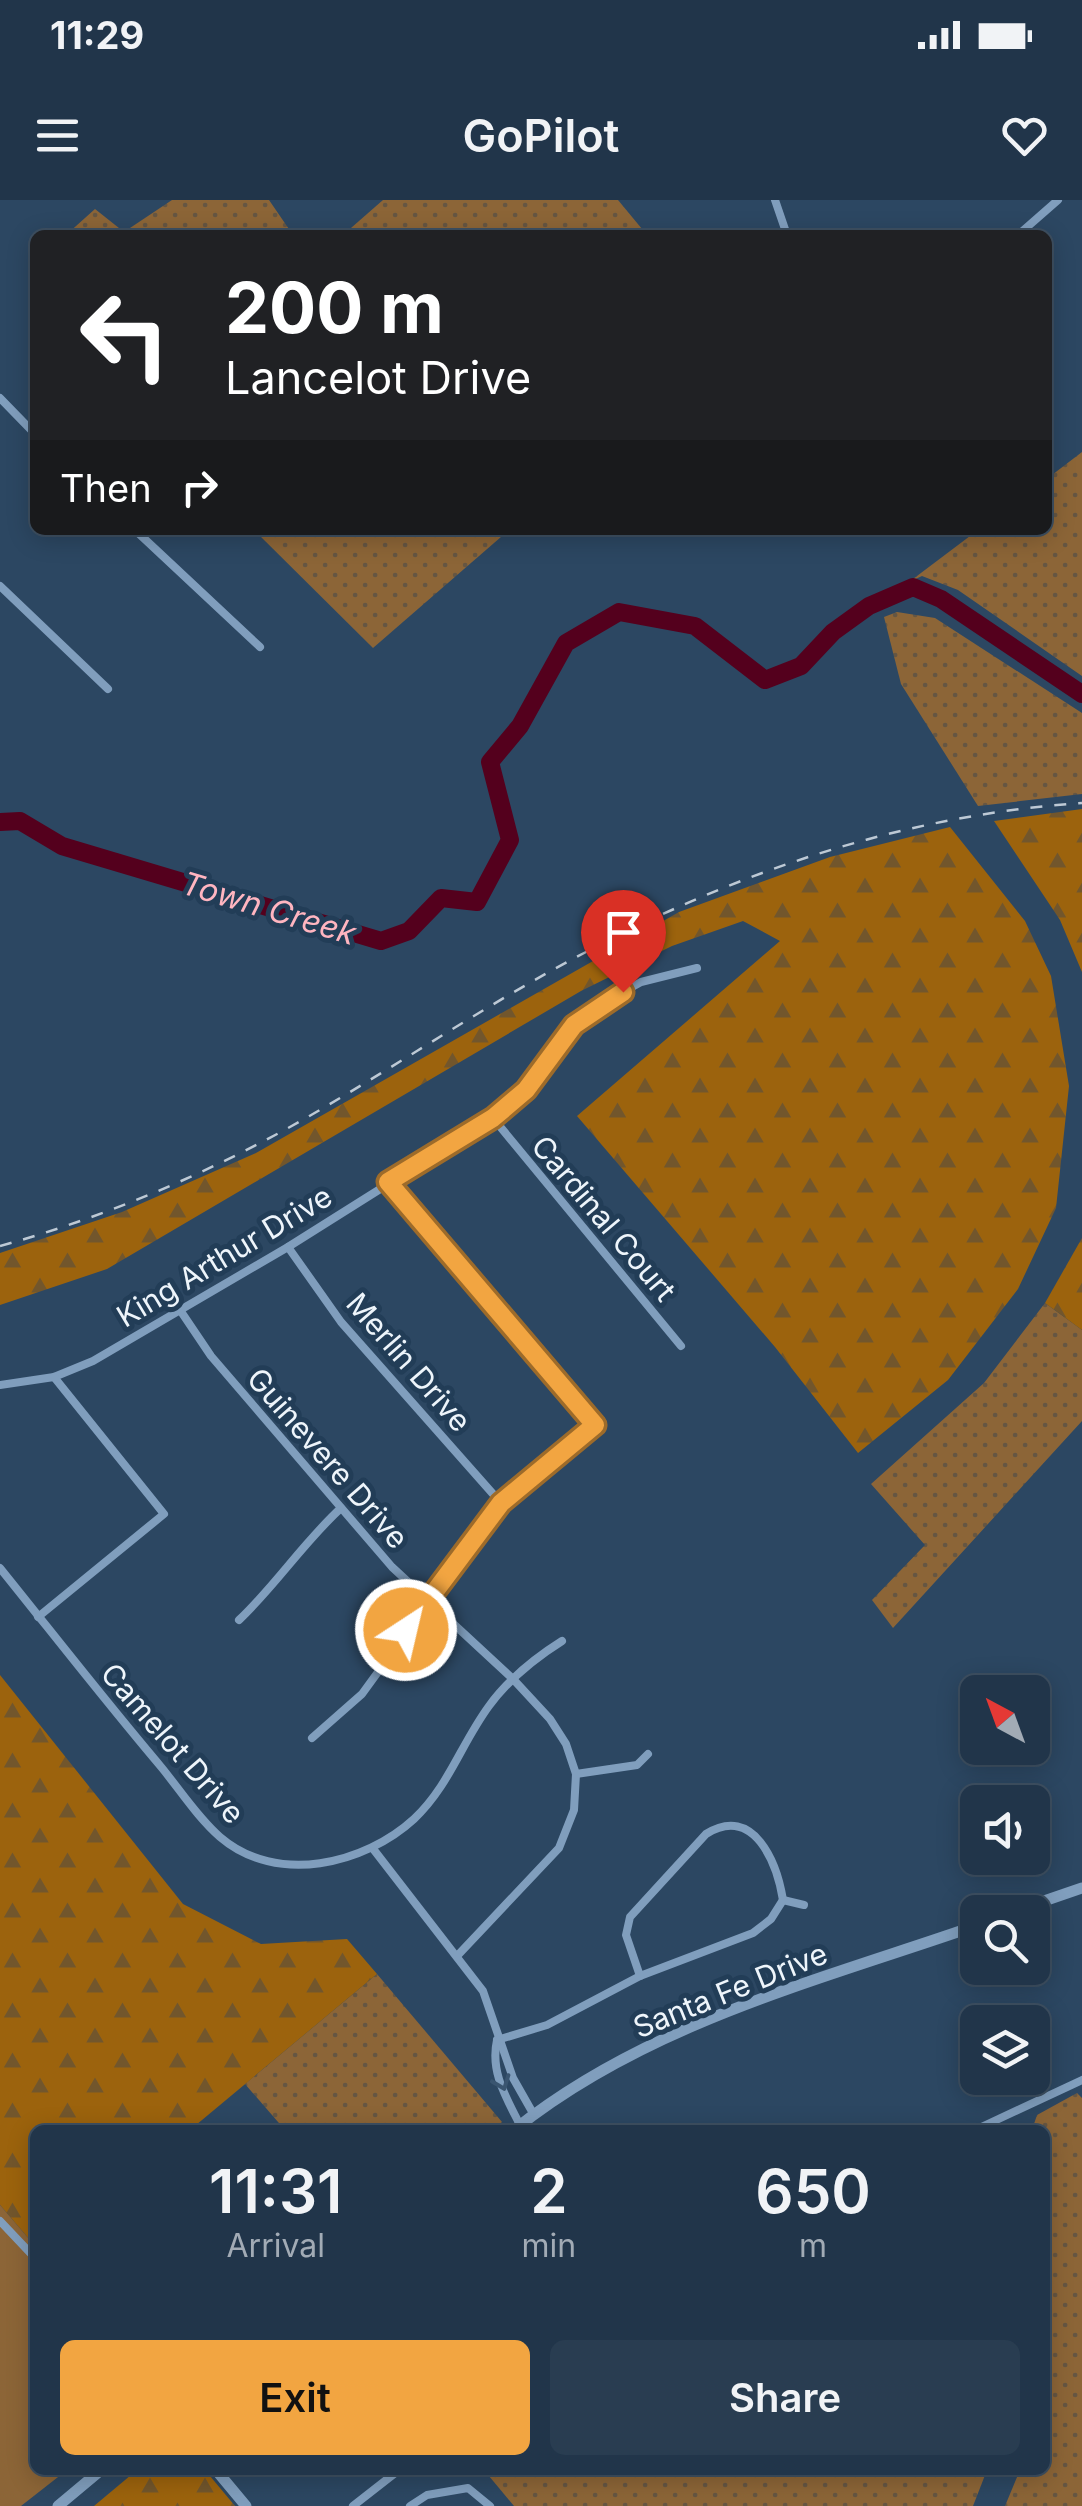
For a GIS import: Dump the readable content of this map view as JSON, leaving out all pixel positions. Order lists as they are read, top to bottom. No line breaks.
{"streets":{"main road":["Santa Fe Drive"],"street":["Cardinal Court","King Arthur Drive","Merlin Drive","Guinevere Drive","Camelot Drive"]},"crossings":[["Cardinal Court","King Arthur Drive"],["King Arthur Drive","Merlin Drive"],["King Arthur Drive","Guinevere Drive"],["Guinevere Drive","Camelot Drive"]],"water":["Town Creek"],"north":"top left","page":{"status":"11:29","header":"GoPilot","turn":["200 m","Lancelot Drive"],"then":"Then","eta":["11:31","Arrival","2","min","650","m"],"buttons":["Exit","Share"]}}
